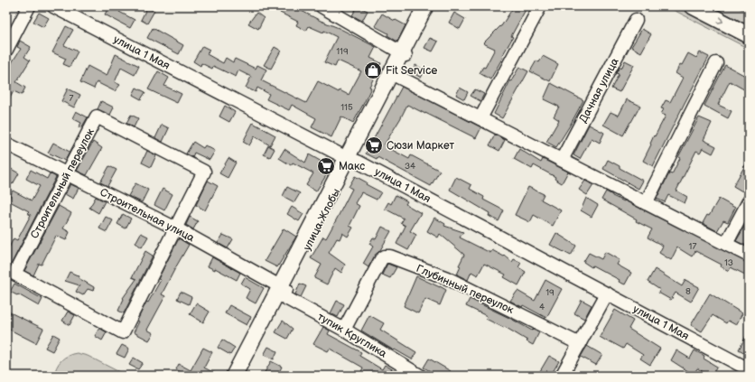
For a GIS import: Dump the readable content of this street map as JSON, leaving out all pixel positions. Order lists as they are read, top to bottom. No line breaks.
{"streets":{"main road":["улица Жлобы"],"street":["улица 1 Мая","Дачная улица","Строительный переулок","Строительная улица","Глубинный переулок","тупик Круглика"]},"crossings":[["улица 1 Мая","улица Жлобы"],["Строительный переулок","Строительная улица"],["Строительная улица","улица Жлобы"],["Строительная улица","тупик Круглика"],["улица Жлобы","тупик Круглика"],["Глубинный переулок","тупик Круглика"]],"places":{"shop":["Fit Service"],"supermarket":["Сюзи Маркет","Макс"]},"house_numbers":["119","7","115","34","17","13","8","19","4"]}
